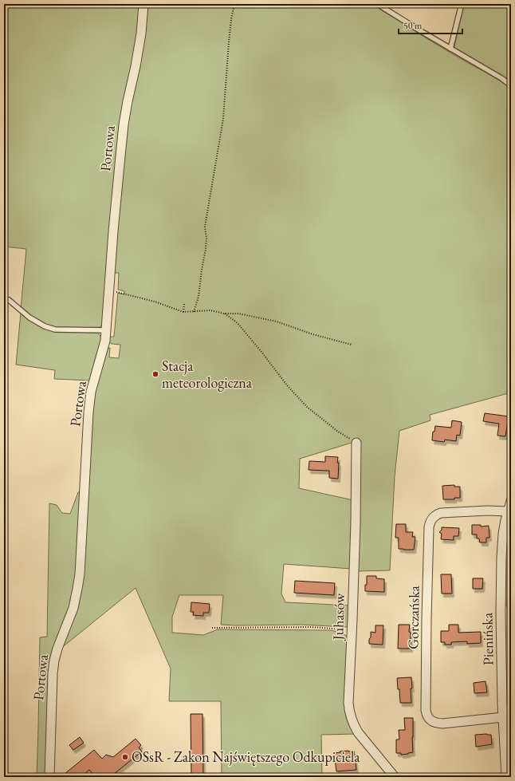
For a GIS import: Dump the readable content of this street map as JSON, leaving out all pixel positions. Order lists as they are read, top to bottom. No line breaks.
{"streets":{"street":["Portowa","Juhasów","Gorczańska","Pienińska"]},"crossings":[["Gorczańska","Pienińska"]],"places":["Stacja meteorologiczna","OSsR - Zakon Najświętszego Odkupiciela"],"scale_bar":"50 m"}
